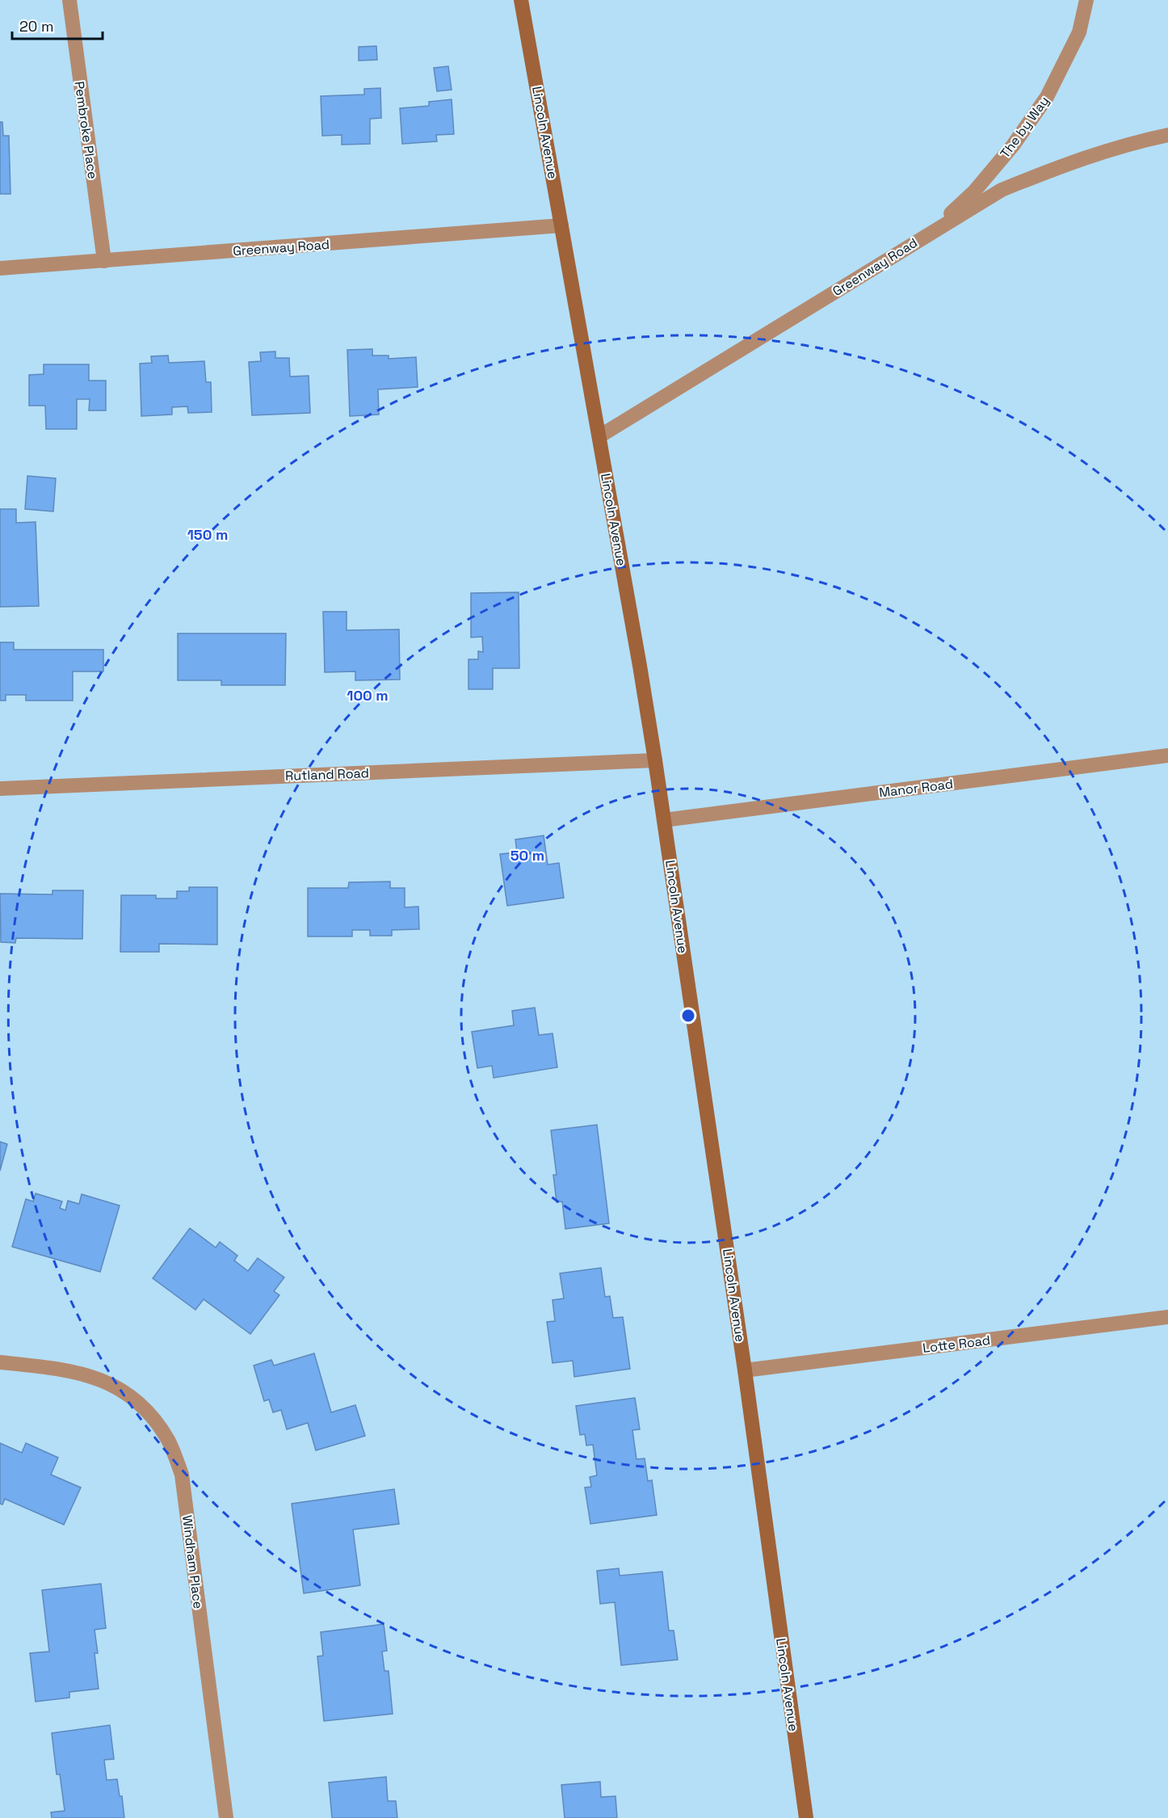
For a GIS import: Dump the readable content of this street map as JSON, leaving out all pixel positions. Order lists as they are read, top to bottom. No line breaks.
{"streets":{"main road":["Lincoln Avenue"],"street":["The by Way","Pembroke Place","Greenway Road","Rutland Road","Manor Road","Lotte Road","Windham Place"]},"crossings":[["The by Way","Greenway Road"],["Pembroke Place","Greenway Road"],["Lincoln Avenue","Greenway Road"],["Lincoln Avenue","Rutland Road"],["Lincoln Avenue","Manor Road"],["Lincoln Avenue","Lotte Road"]],"scale_bar":"20 m","rings":["150 m","100 m","50 m"]}
